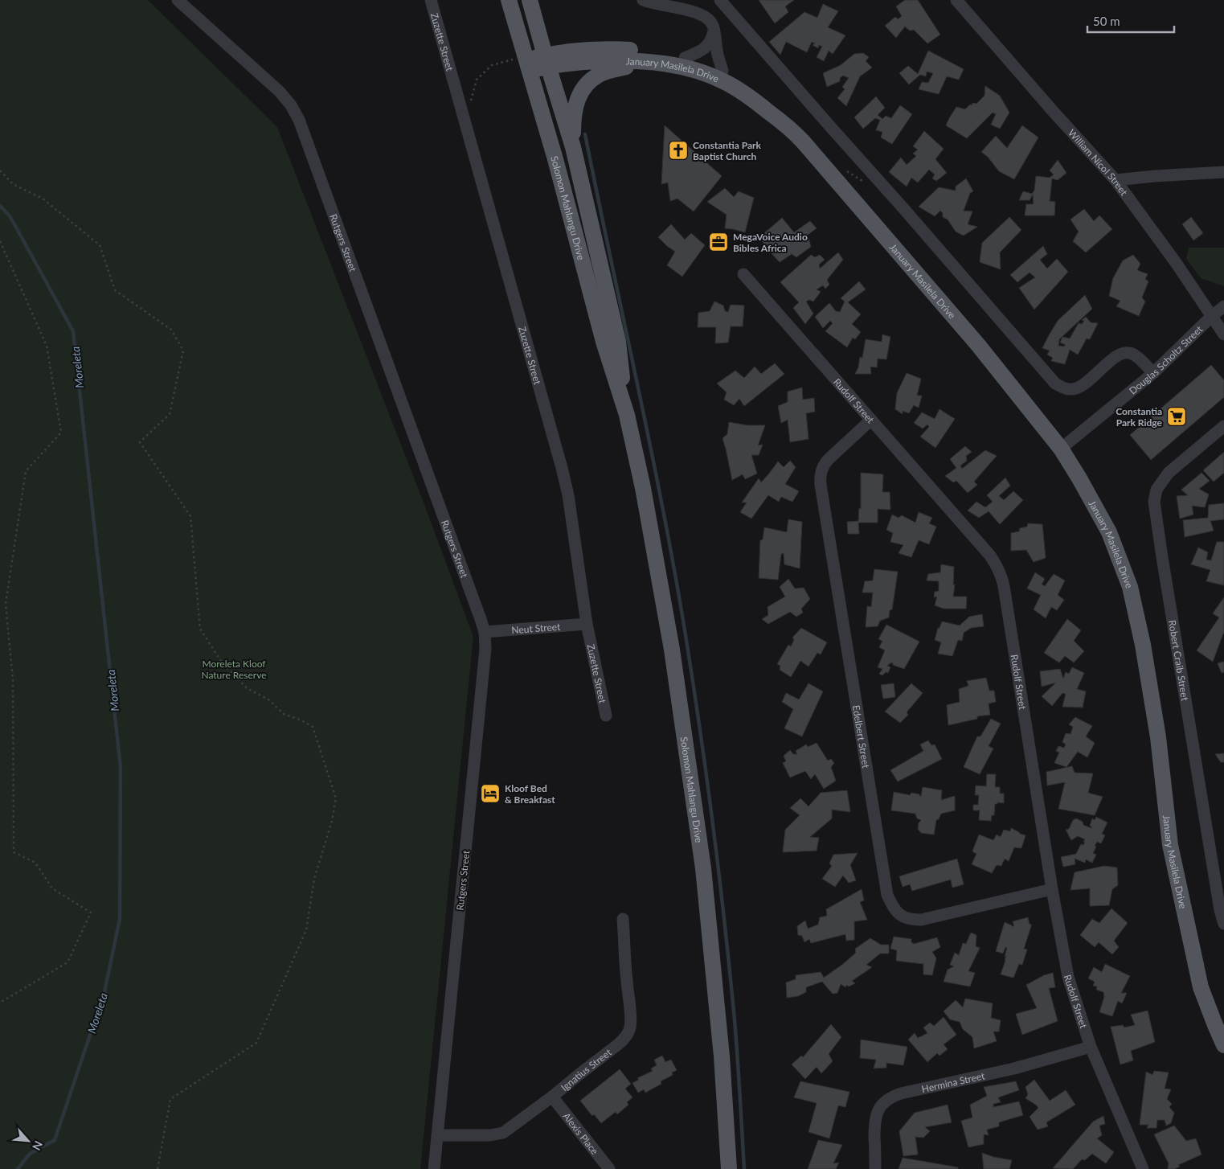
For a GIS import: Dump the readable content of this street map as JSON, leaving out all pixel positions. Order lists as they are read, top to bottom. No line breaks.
{"streets":{"main road":["January Masilela Drive","Solomon Mahlangu Drive"],"street":["Zuzette Street","William Nicol Street","Rutgers Street","Douglas Scholtz Street","Rudolf Street","Neut Street","Robert Craib Street","Edelbert Street","Ignatius Street","Hermina Street","Alexis Place"]},"crossings":[["Zuzette Street","Neut Street"],["January Masilela Drive","Solomon Mahlangu Drive"],["January Masilela Drive","Douglas Scholtz Street"],["William Nicol Street","Douglas Scholtz Street"],["Rutgers Street","Neut Street"],["Rutgers Street","Ignatius Street"],["Rudolf Street","Edelbert Street"],["Rudolf Street","Hermina Street"],["Ignatius Street","Alexis Place"]],"water":["Moreleta"],"parks":["Moreleta Kloof Nature Reserve"],"places":{"church":["Constantia Park Baptist Church"],"office":["MegaVoice Audio Bibles Africa"],"supermarket":["Constantia Park Ridge"],"hotel":["Kloof Bed & Breakfast"]},"scale_bar":"50 m","north":"bottom right"}
